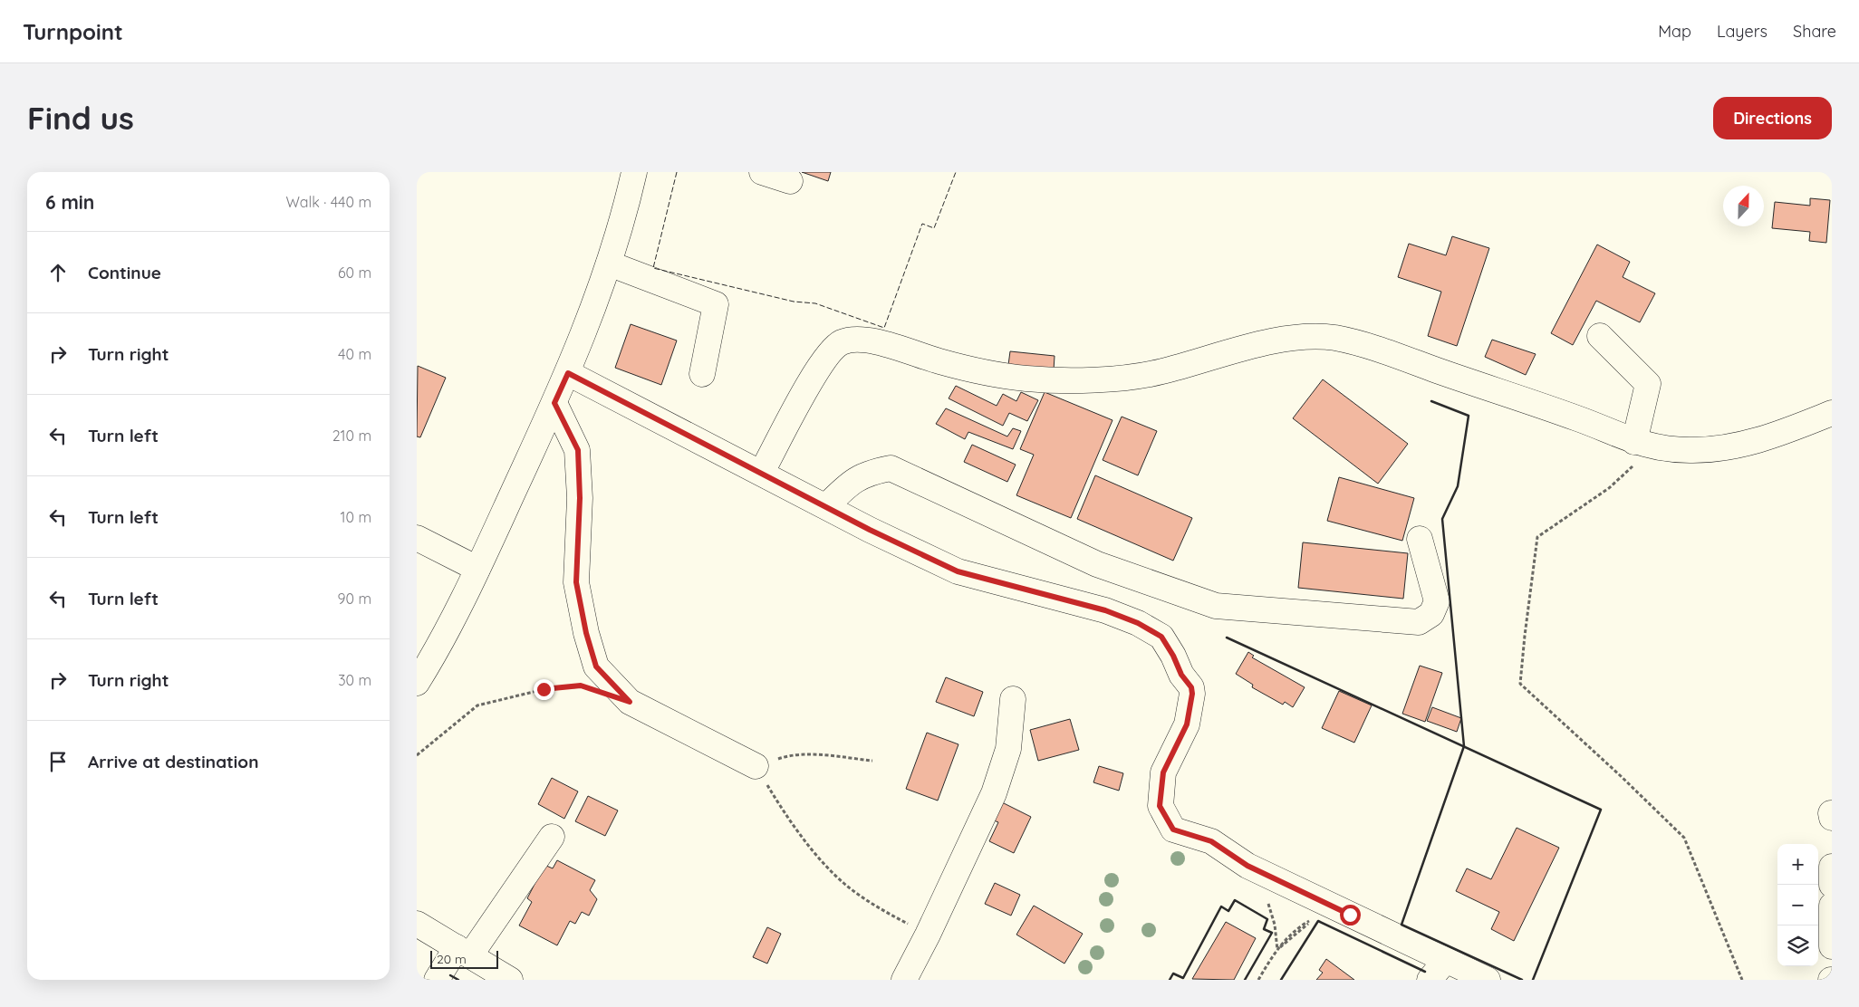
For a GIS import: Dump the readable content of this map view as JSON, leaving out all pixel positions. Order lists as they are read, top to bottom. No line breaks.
{"scale_bar":"20 m","north":"top","page":{"header":"Turnpoint","nav":["Map","Layers","Share"],"buttons":"Directions","title":"Find us","heading":["6 min","Walk · 440 m"],"list":[["Continue","60 m"],["Turn right","40 m"],["Turn left","210 m"],["Turn left","10 m"],["Turn left","90 m"],["Turn right","30 m"],"Arrive at destination"],"map_buttons":["+","−"],"scale":"20 m"}}
